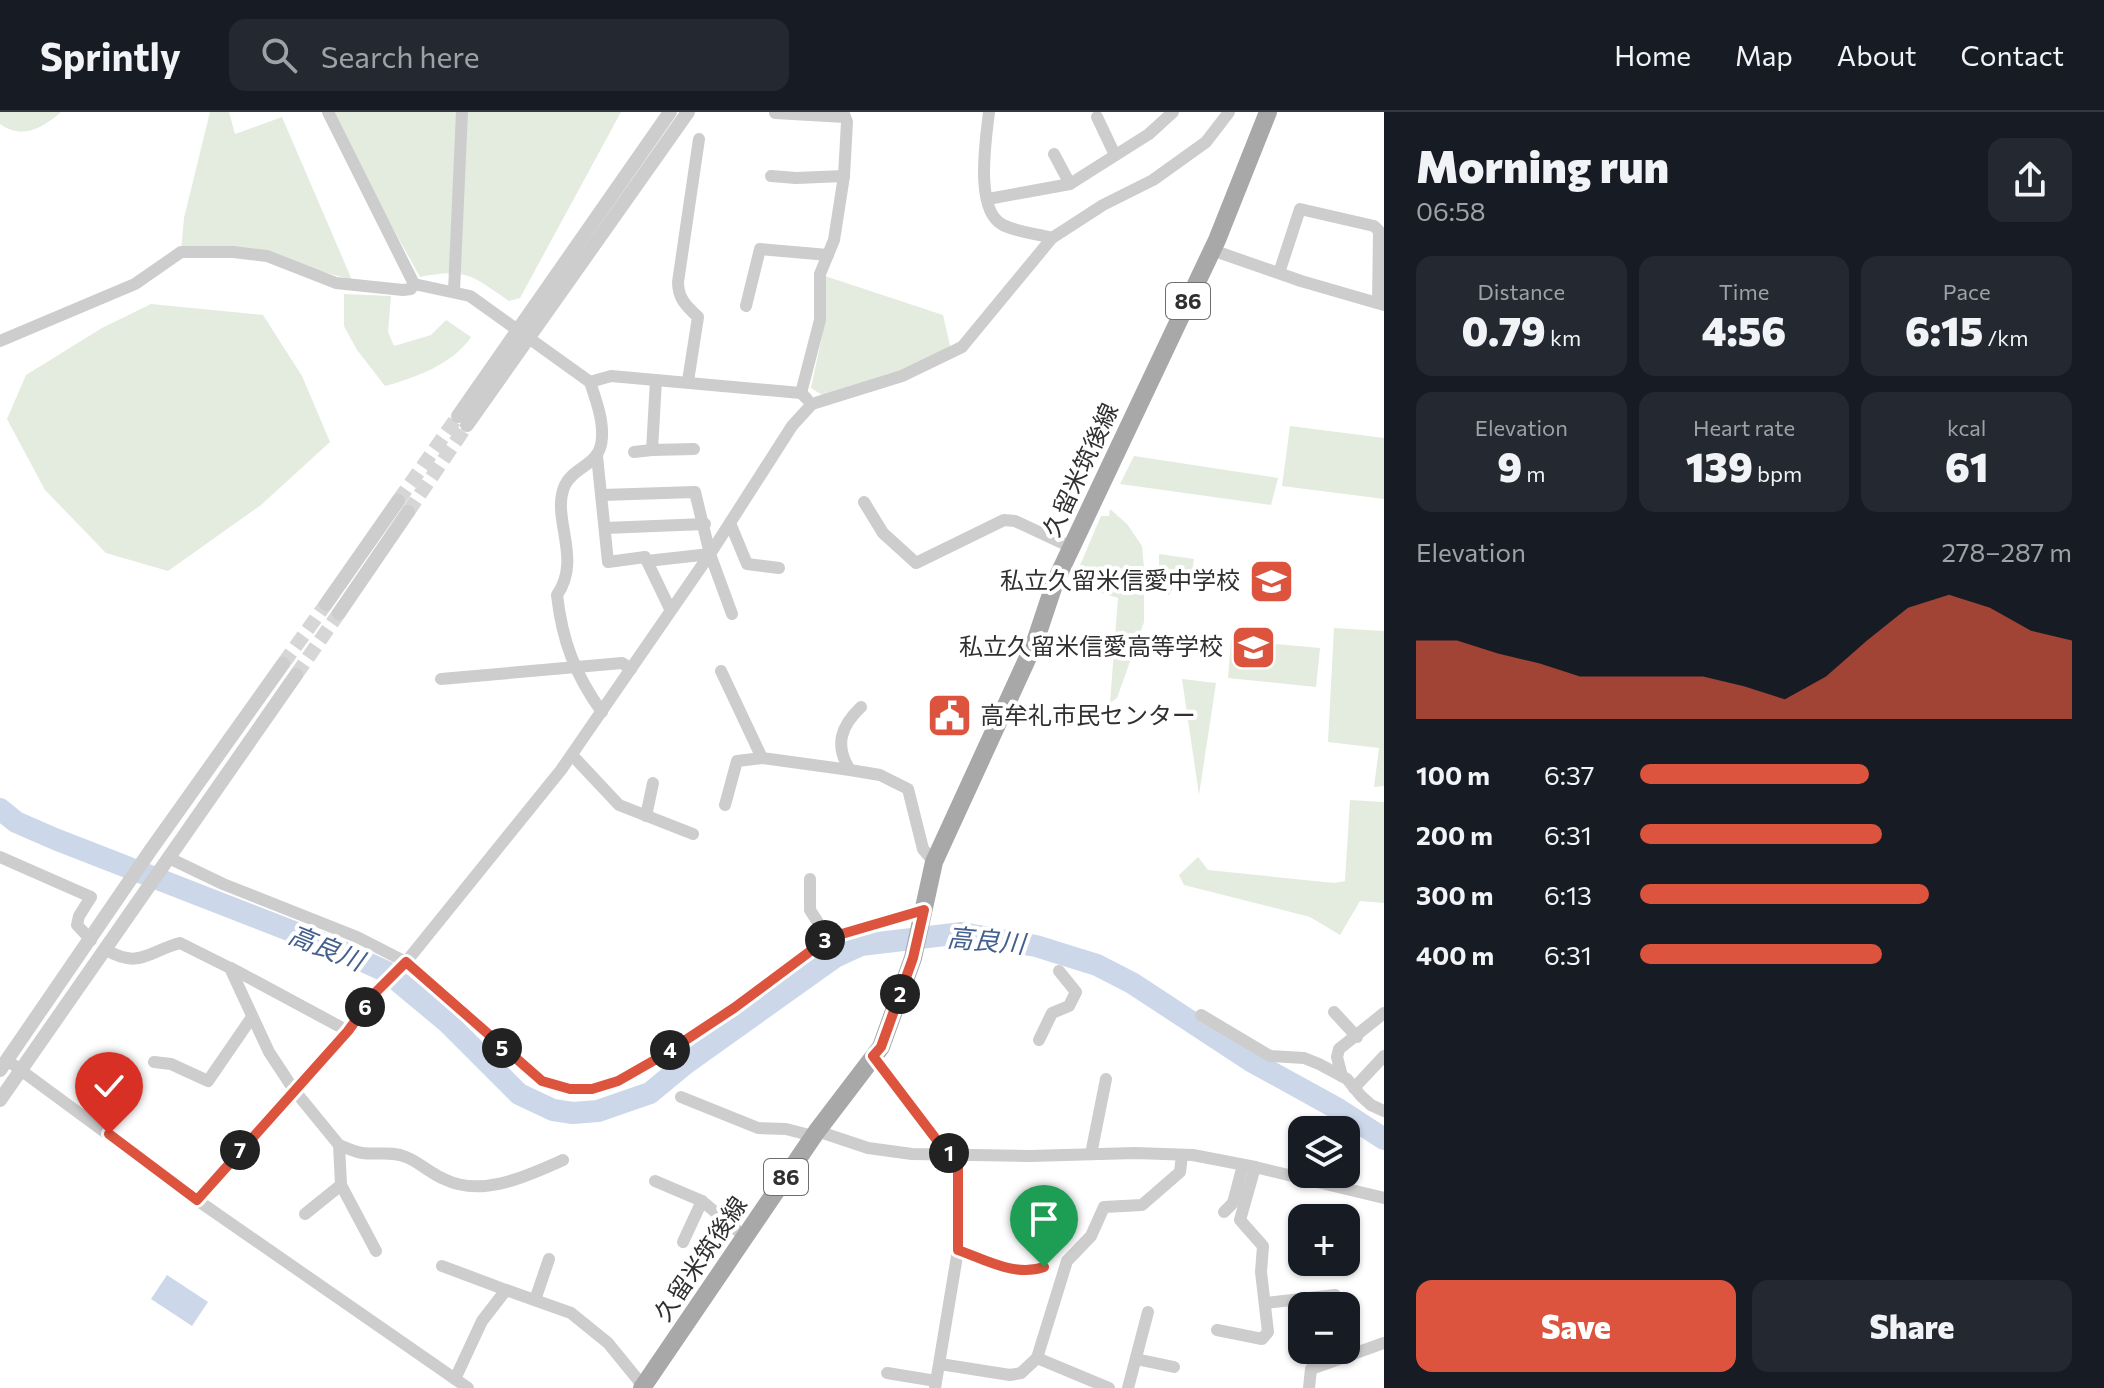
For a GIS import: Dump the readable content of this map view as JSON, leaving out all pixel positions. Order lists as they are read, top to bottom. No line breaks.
{"streets":{"main road":["86","久留米筑後線"]},"water":["高良川"],"places":{"school or university":["私立久留米信愛中学校","私立久留米信愛高等学校"],"public building":["高牟礼市民センター"]},"page":{"header":"Sprintly","search":"Search here","nav":["Home","Map","About","Contact"],"heading":["Morning run","06:58"],"stats":[["Distance","0.79 km"],["Time","4:56"],["Pace","6:15 /km"],["Elevation","9 m"],["Heart rate","139 bpm"],["kcal","61"]],"chart":["Elevation","278–287 m"],"list":[{"name":"100 m","note":"6:37"},{"name":"200 m","note":"6:31"},{"name":"300 m","note":"6:13"},{"name":"400 m","note":"6:31"}],"pins":["3","2","6","5","4","7","1"],"map_buttons":["+","−"],"buttons":["Save","Share"]}}
